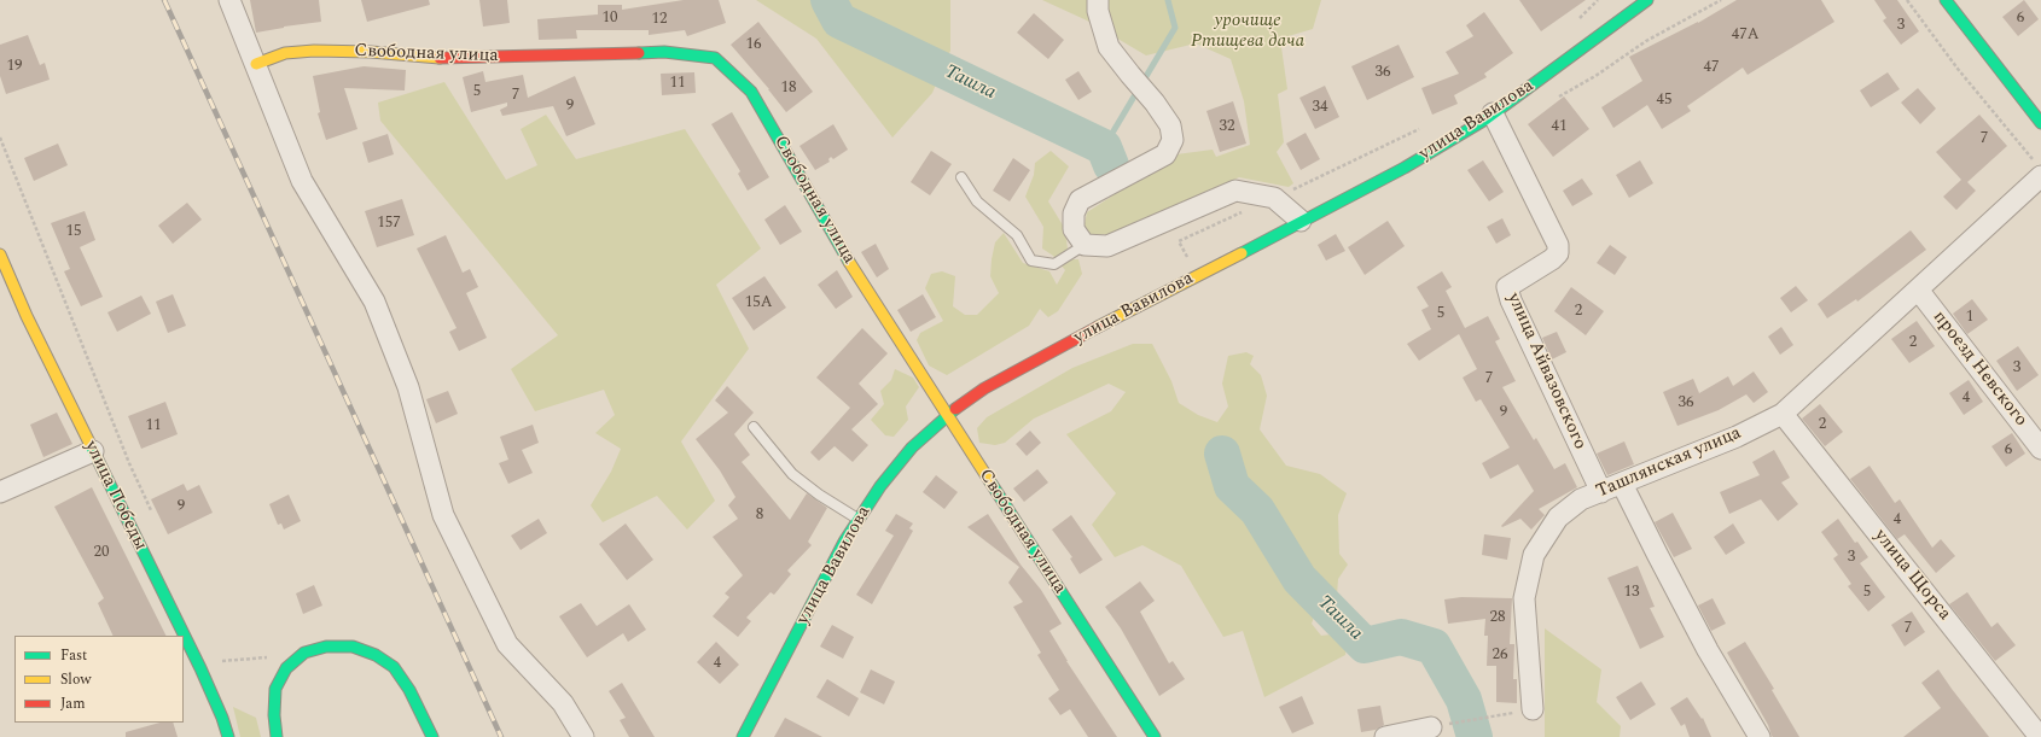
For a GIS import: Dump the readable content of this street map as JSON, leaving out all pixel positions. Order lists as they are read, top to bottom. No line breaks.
{"streets":{"street":["Свободная улица","улица Вавилова","проезд Невского","улица Айвазовского","Ташлянская улица","улица Победы","улица Щорса"]},"crossings":[["Свободная улица","улица Вавилова"],["улица Вавилова","улица Айвазовского"],["проезд Невского","Ташлянская улица"],["улица Айвазовского","Ташлянская улица"],["Ташлянская улица","улица Щорса"]],"water":["Ташла"],"parks":["урочище Ртищева дача"],"house_numbers":["10","6","12","3","47А","16","19","47","36","11","18","5","7","45","9","34","32","41","7","157","15","15А","2","5","1","2","3","7","4","36","9","2","11","6","9","8","4","20","3","13","5","28","7","26","4"],"legend":["Fast","Slow","Jam"]}
